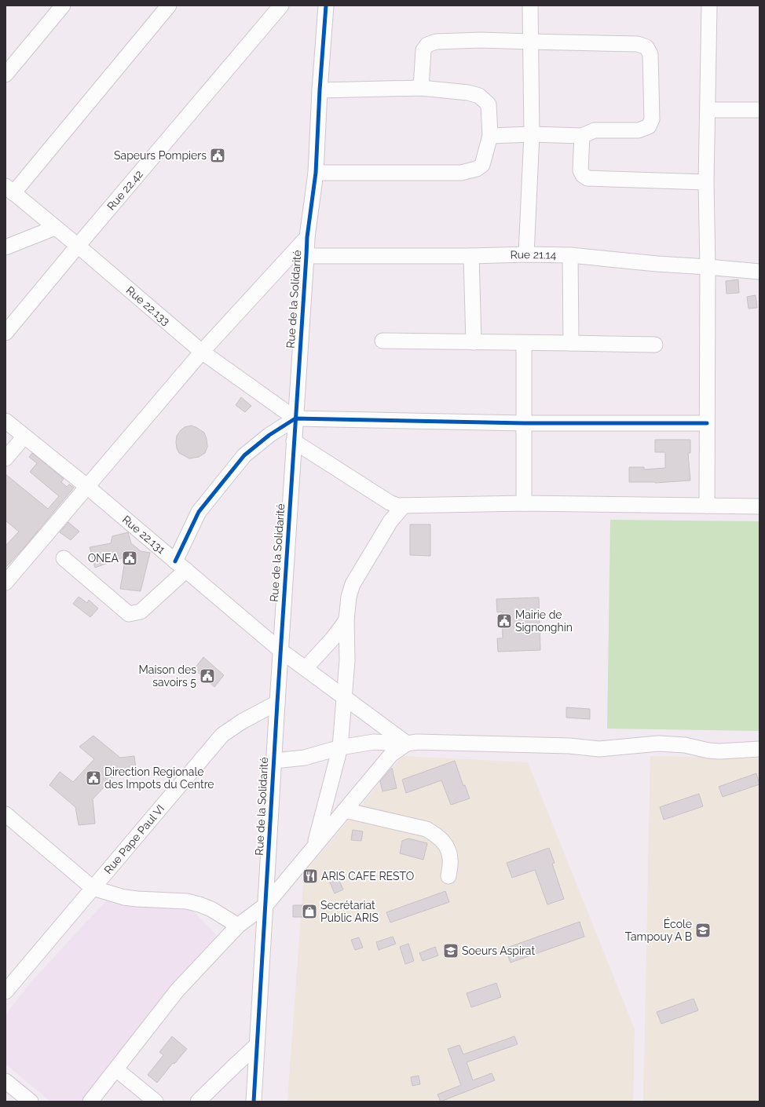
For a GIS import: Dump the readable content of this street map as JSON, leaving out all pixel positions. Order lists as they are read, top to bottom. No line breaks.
{"streets":{"street":["Rue 22.42","Rue 21.14","Rue de la Solidarité","Rue 22.133","Rue 22.131","Rue Pape Paul VI"]},"crossings":[["Rue 22.42","Rue 22.133"],["Rue 21.14","Rue de la Solidarité"],["Rue de la Solidarité","Rue 22.133"],["Rue de la Solidarité","Rue 22.131"],["Rue de la Solidarité","Rue Pape Paul VI"]],"places":{"public building":["Sapeurs Pompiers","ONEA","Mairie de Signonghin","Maison des savoirs 5","Direction Regionale des Impots du Centre"],"restaurant":["ARIS CAFE RESTO"],"shop":["Secrétariat Public ARIS"],"school or university":["École Tampouy A B","Soeurs Aspirat"]}}
